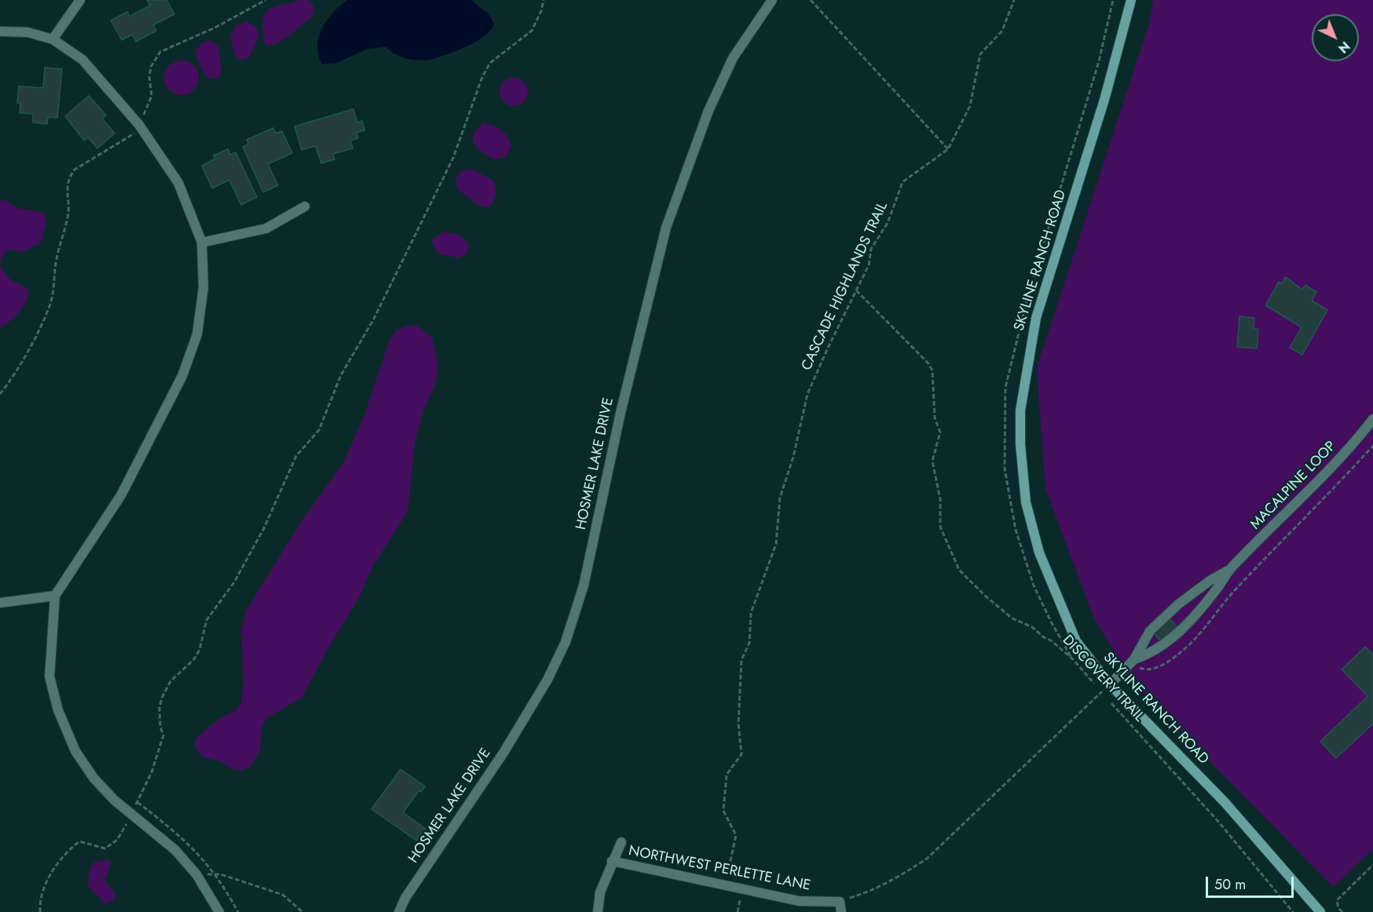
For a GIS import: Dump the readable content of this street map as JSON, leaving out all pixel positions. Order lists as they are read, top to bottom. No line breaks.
{"streets":{"street":["SKYLINE RANCH ROAD","HOSMER LAKE DRIVE","MACALPINE LOOP","NORTHWEST PERLETTE LANE"],"path":["CASCADE HIGHLANDS TRAIL","DISCOVERY TRAIL"]},"crossings":[["CASCADE HIGHLANDS TRAIL","DISCOVERY TRAIL"],["CASCADE HIGHLANDS TRAIL","NORTHWEST PERLETTE LANE"]],"scale_bar":"50 m","north":"bottom right"}
